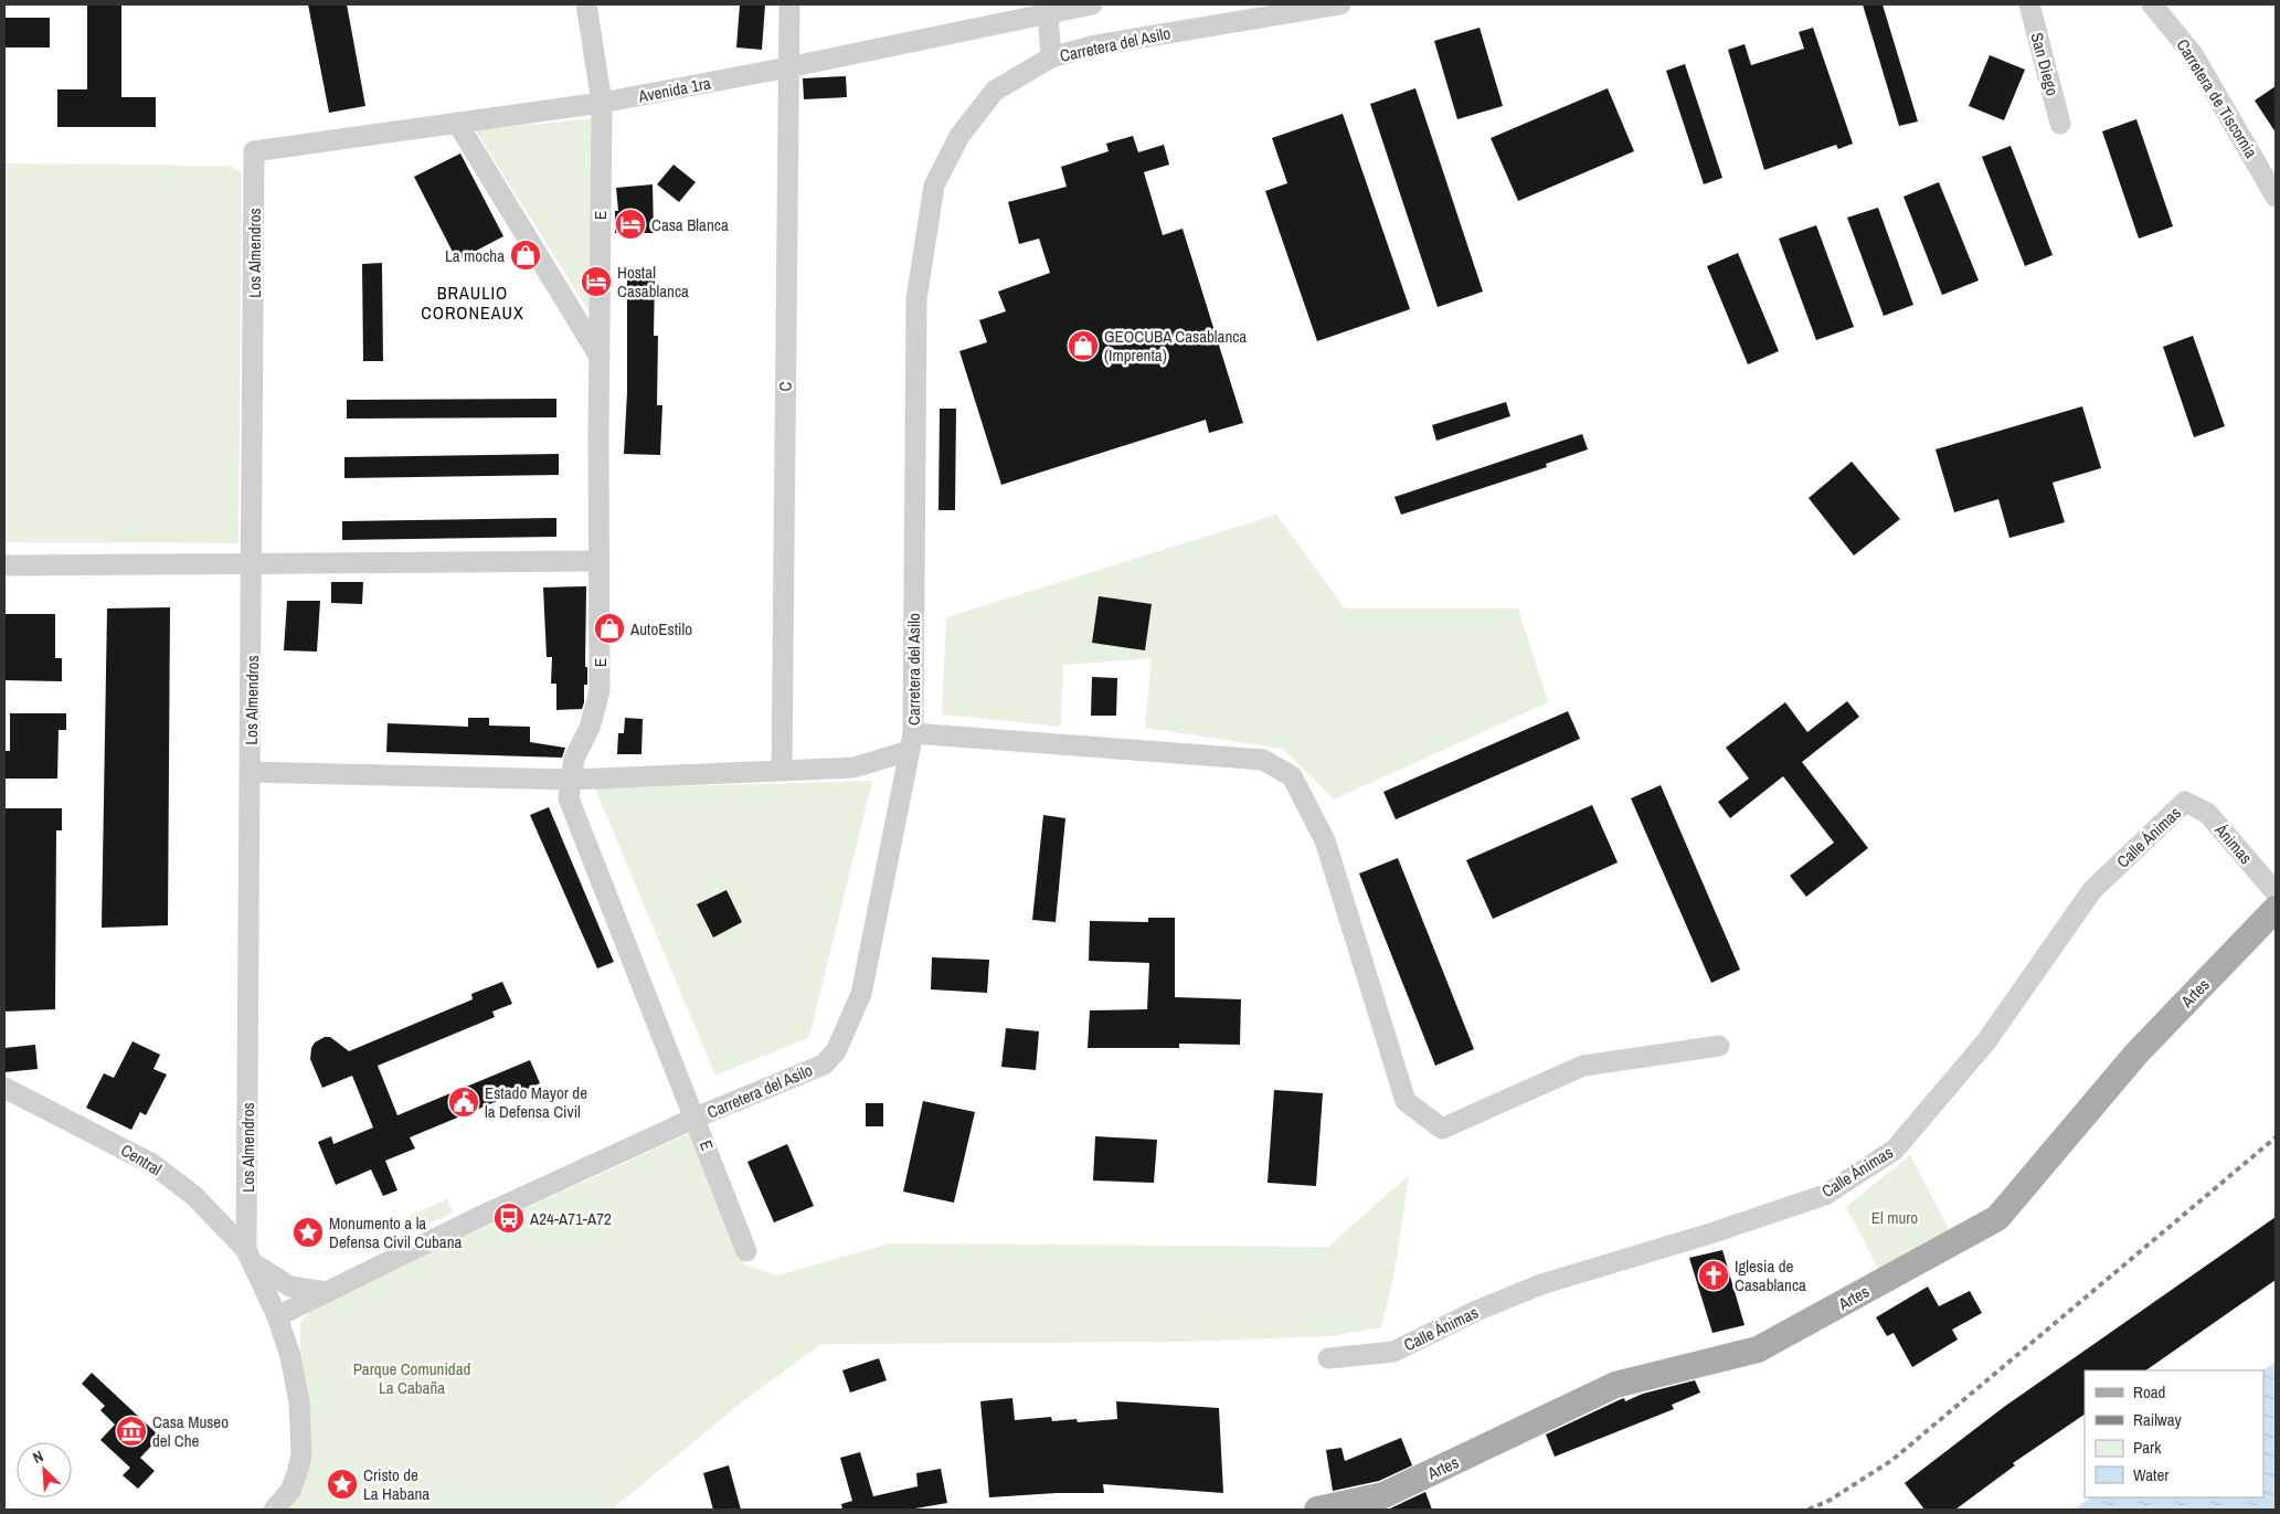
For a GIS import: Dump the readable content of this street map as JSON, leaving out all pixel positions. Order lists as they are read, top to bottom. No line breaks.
{"streets":{"main road":["Artes"],"street":["Carretera del Asilo","San Diego","Avenida 1ra","Carretera de Tiscornia","E","Los Almendros","C","Calle Ánimas","Ánimas","Central"]},"crossings":[["Carretera del Asilo","E"],["Avenida 1ra","E"],["Avenida 1ra","Los Almendros"],["Avenida 1ra","C"],["Los Almendros","Central"],["Calle Ánimas","Ánimas"]],"districts":["BRAULIO CORONEAUX"],"parks":["El muro","Parque Comunidad La Cabaña"],"places":{"hotel":["Casa Blanca","Hostal Casablanca"],"shop":["La mocha","GEOCUBA Casablanca (Imprenta)","AutoEstilo"],"public building":["Estado Mayor de la Defensa Civil"],"bus stop":["A24-A71-A72"],"place":["Monumento a la Defensa Civil Cubana","Cristo de La Habana"],"church":["Iglesia de Casablanca"],"museum":["Casa Museo del Che"]},"legend":["Road","Railway","Park","Water"],"north":"top left"}
